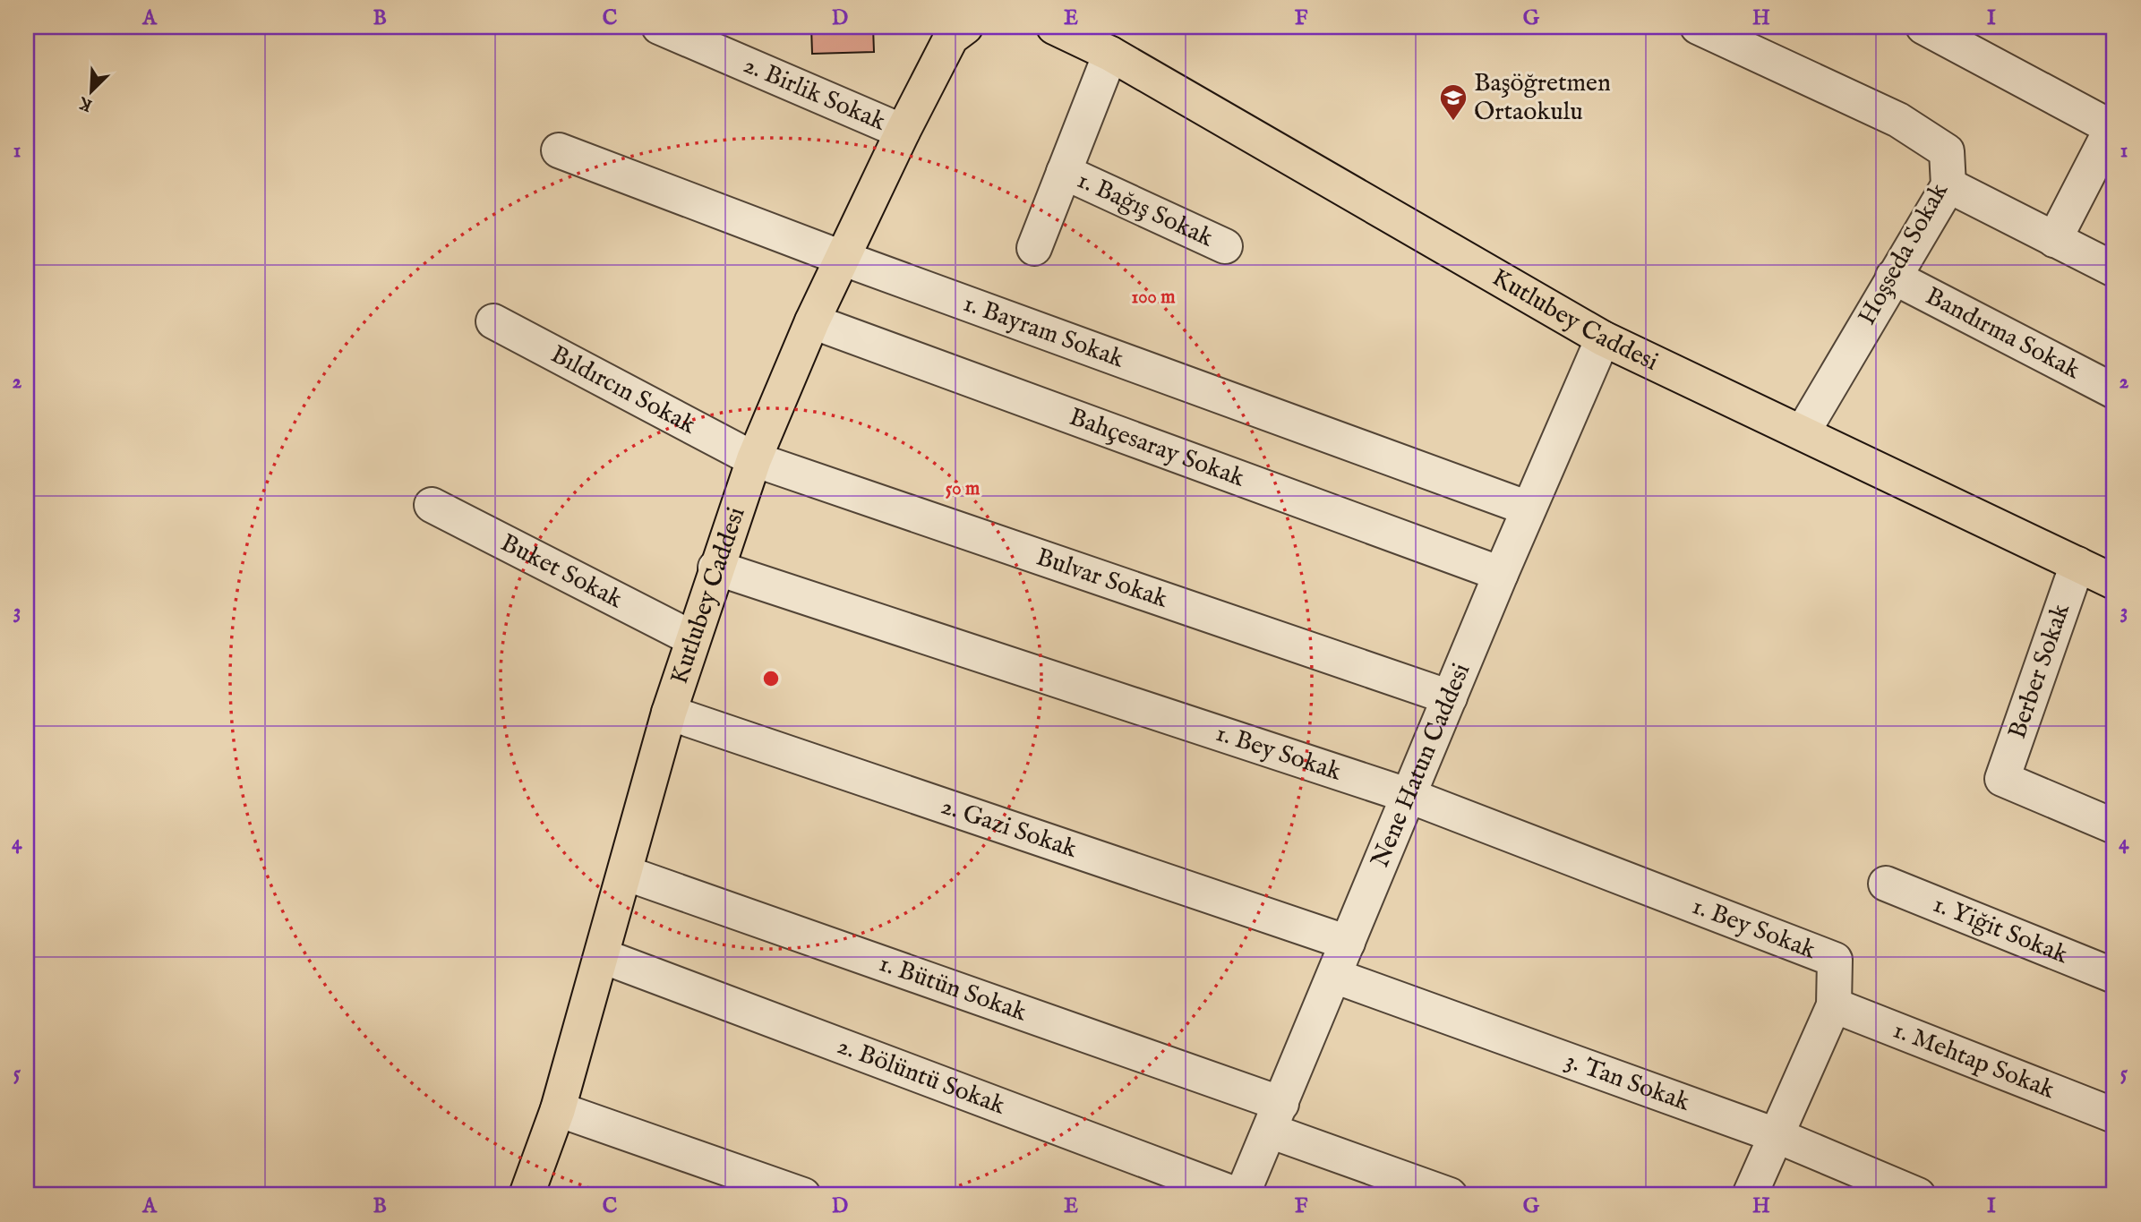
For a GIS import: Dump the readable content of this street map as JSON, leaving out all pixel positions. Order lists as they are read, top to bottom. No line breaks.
{"streets":{"main road":["Kutlubey Caddesi"],"street":["2. Birlik Sokak","1. Bağış Sokak","Hoşseda Sokak","1. Bayram Sokak","Bandırma Sokak","Bıldırcın Sokak","Bahçesaray Sokak","Buket Sokak","Bulvar Sokak","Berber Sokak","1. Bey Sokak","Nene Hatun Caddesi","2. Gazi Sokak","1. Yiğit Sokak","1. Bütün Sokak","1. Mehtap Sokak","2. Bölüntü Sokak","3. Tan Sokak"]},"crossings":[["2. Birlik Sokak","Kutlubey Caddesi"],["1. Bağış Sokak","Kutlubey Caddesi"],["Hoşseda Sokak","Kutlubey Caddesi"],["Hoşseda Sokak","Bandırma Sokak"],["Kutlubey Caddesi","1. Bayram Sokak"],["Kutlubey Caddesi","Bıldırcın Sokak"],["Kutlubey Caddesi","Bahçesaray Sokak"],["Kutlubey Caddesi","Buket Sokak"],["Kutlubey Caddesi","Bulvar Sokak"],["Kutlubey Caddesi","Berber Sokak"],["Kutlubey Caddesi","1. Bey Sokak"],["Kutlubey Caddesi","Nene Hatun Caddesi"],["Kutlubey Caddesi","2. Gazi Sokak"],["Kutlubey Caddesi","1. Bütün Sokak"],["Kutlubey Caddesi","2. Bölüntü Sokak"],["1. Bayram Sokak","Nene Hatun Caddesi"],["Bıldırcın Sokak","Bulvar Sokak"],["Bahçesaray Sokak","Nene Hatun Caddesi"],["Bulvar Sokak","Nene Hatun Caddesi"],["1. Bey Sokak","Nene Hatun Caddesi"],["1. Bey Sokak","1. Mehtap Sokak"],["Nene Hatun Caddesi","2. Gazi Sokak"],["Nene Hatun Caddesi","1. Bütün Sokak"],["Nene Hatun Caddesi","2. Bölüntü Sokak"],["Nene Hatun Caddesi","3. Tan Sokak"]],"places":{"school or university":["Başöğretmen Ortaokulu"]},"north":"bottom left","grid":{"columns":["A","B","C","D","E","F","G","H","I"],"rows":["1","2","3","4","5"]},"rings":["100 m","50 m"]}
